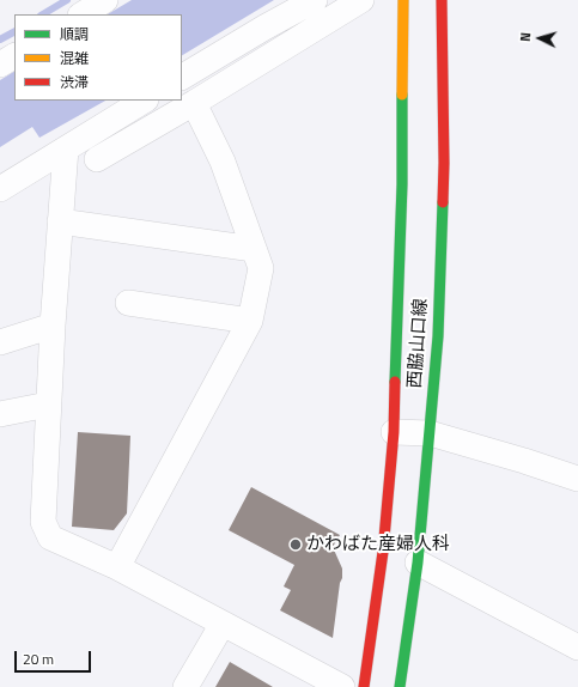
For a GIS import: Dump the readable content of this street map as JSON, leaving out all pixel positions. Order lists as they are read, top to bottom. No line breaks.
{"streets":{"street":["西脇山口線"]},"places":["かわばた産婦人科"],"legend":["順調","混雑","渋滞"],"scale_bar":"20 m","north":"left"}
